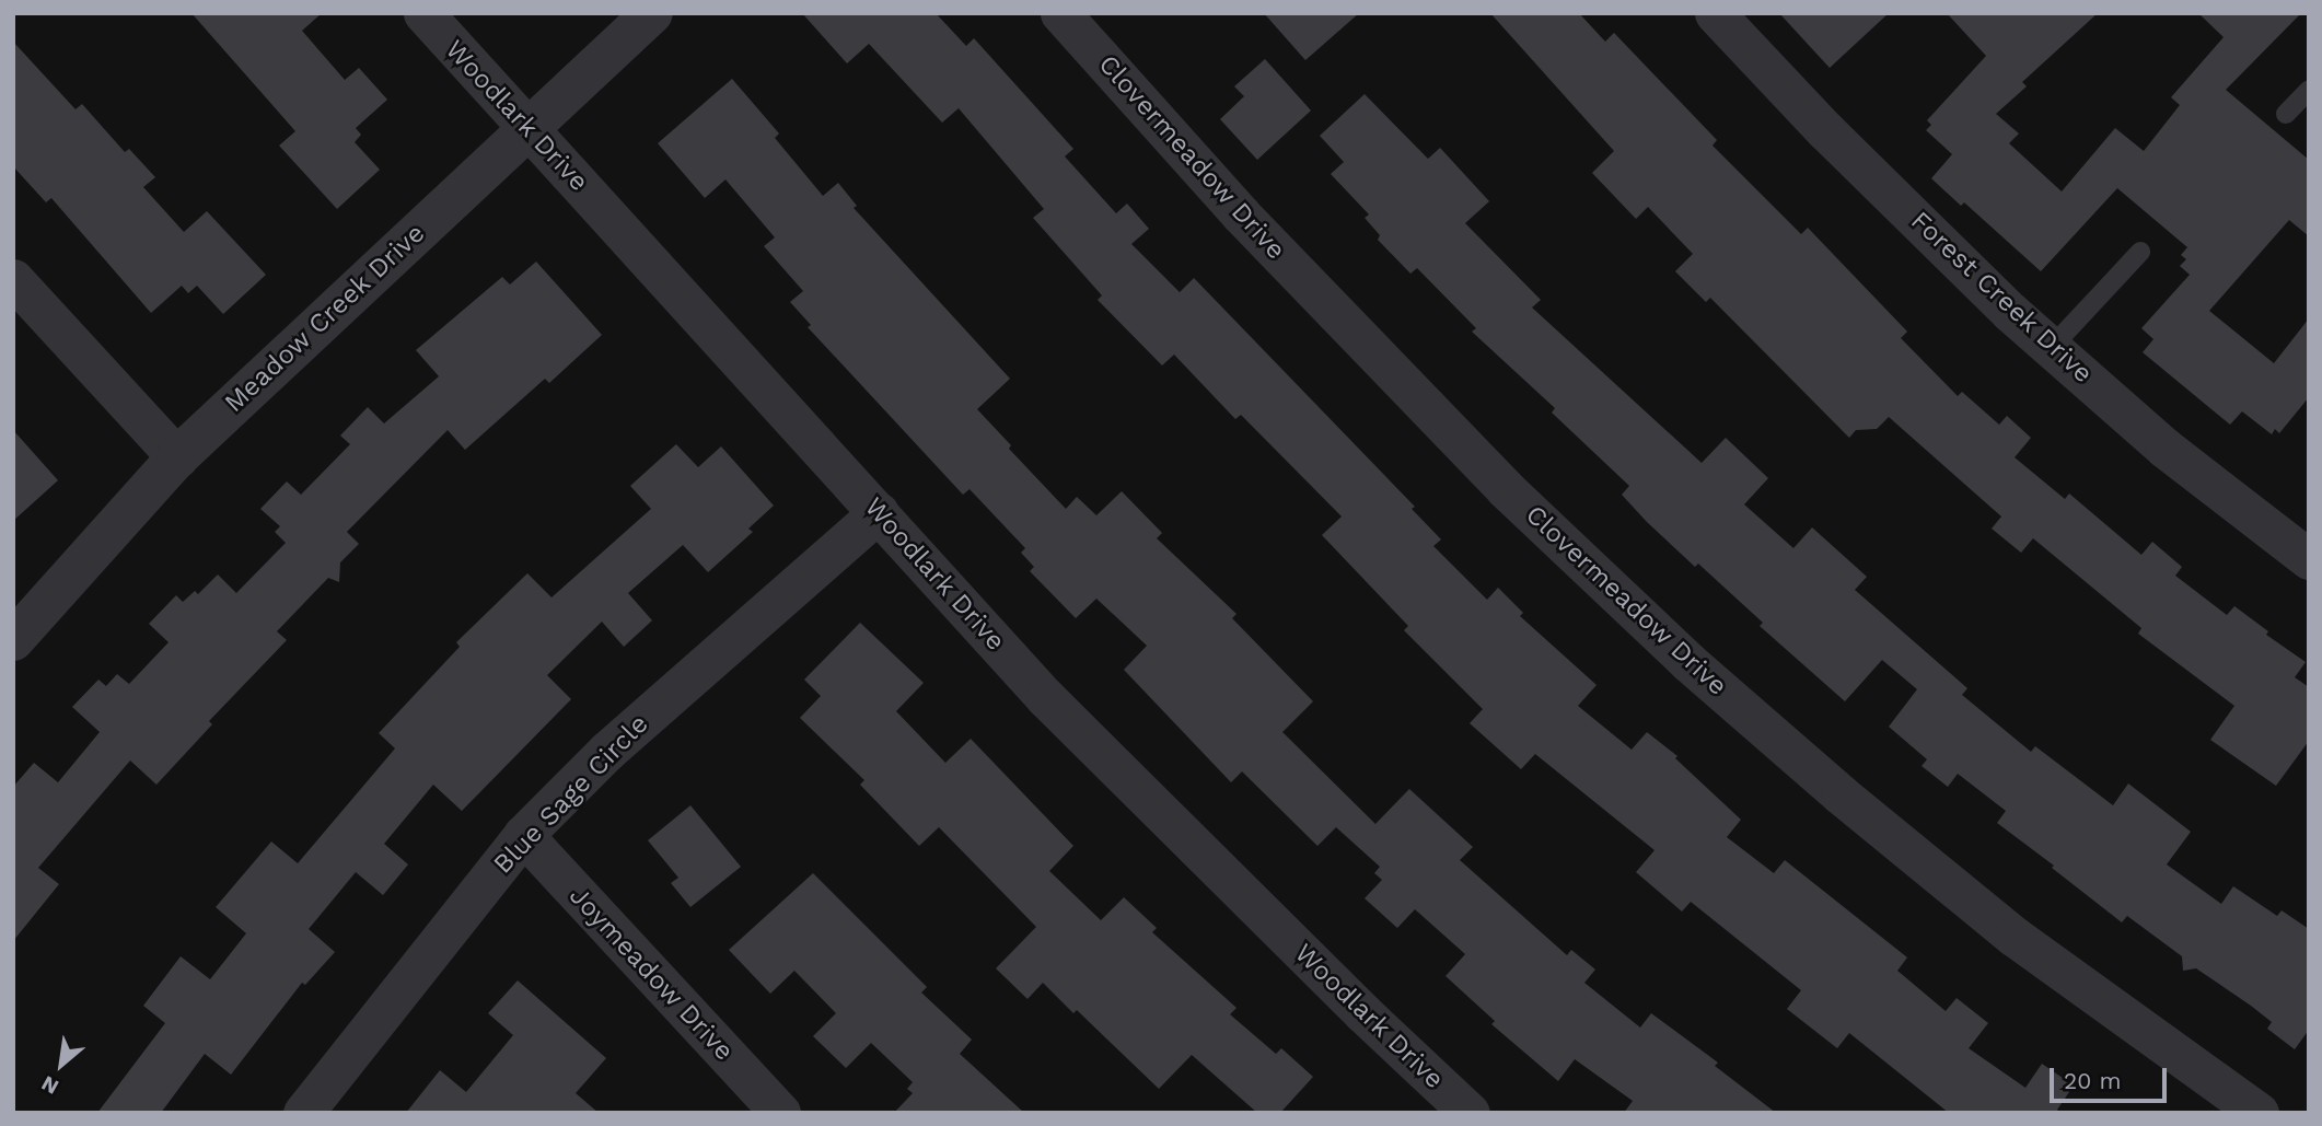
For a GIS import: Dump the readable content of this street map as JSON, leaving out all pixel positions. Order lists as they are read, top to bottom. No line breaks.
{"streets":{"street":["Woodlark Drive","Clovermeadow Drive","Forest Creek Drive","Meadow Creek Drive","Blue Sage Circle","Joymeadow Drive"]},"crossings":[["Woodlark Drive","Meadow Creek Drive"],["Woodlark Drive","Blue Sage Circle"],["Blue Sage Circle","Joymeadow Drive"]],"scale_bar":"20 m","north":"bottom left"}
